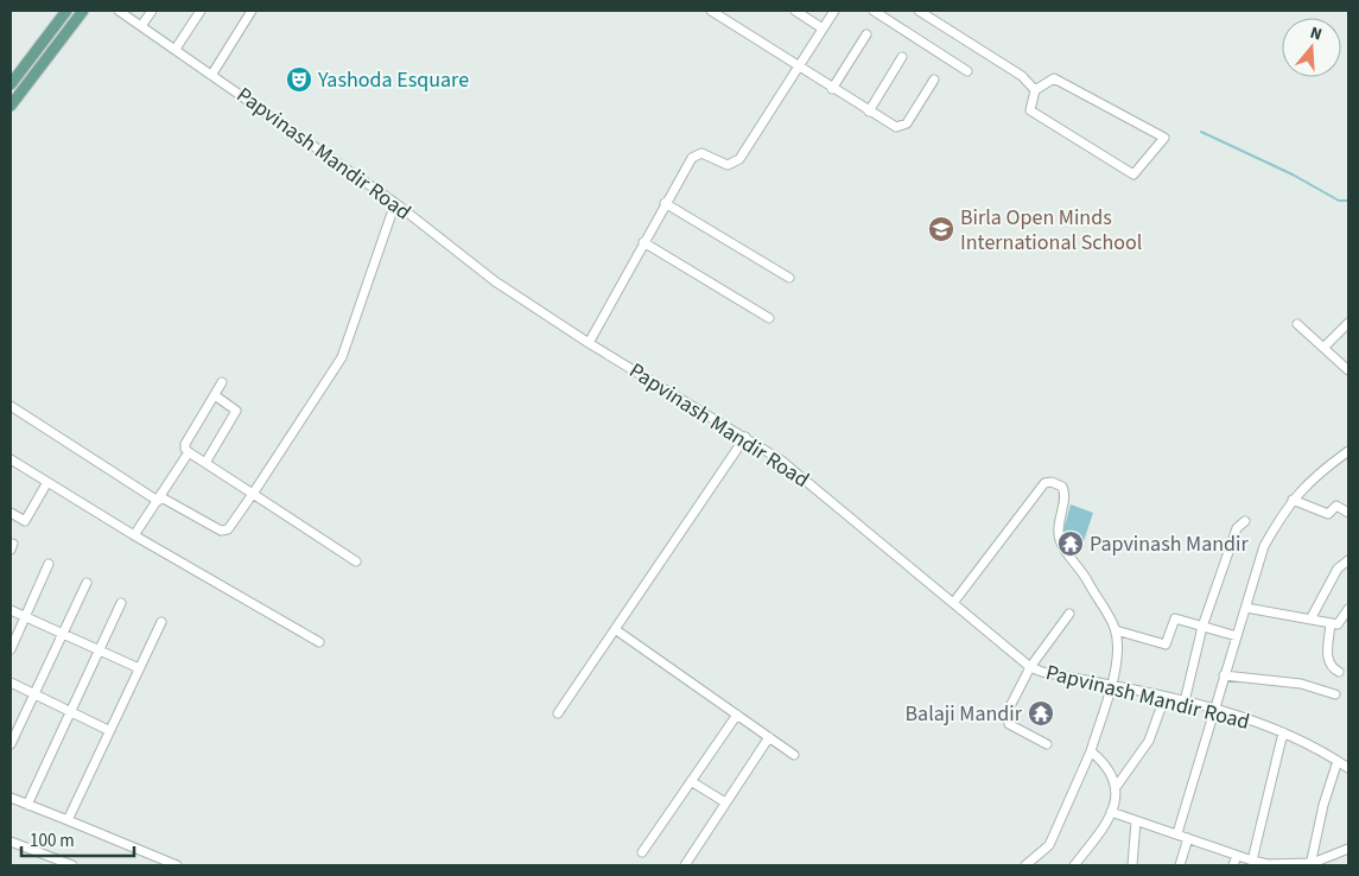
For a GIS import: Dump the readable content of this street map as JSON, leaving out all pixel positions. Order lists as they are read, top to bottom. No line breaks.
{"streets":{"street":["Papvinash Mandir Road"]},"places":{"theatre":["Yashoda Esquare"],"school or university":["Birla Open Minds International School"],"temple":["Papvinash Mandir","Balaji Mandir"]},"scale_bar":"100 m","north":"top"}
